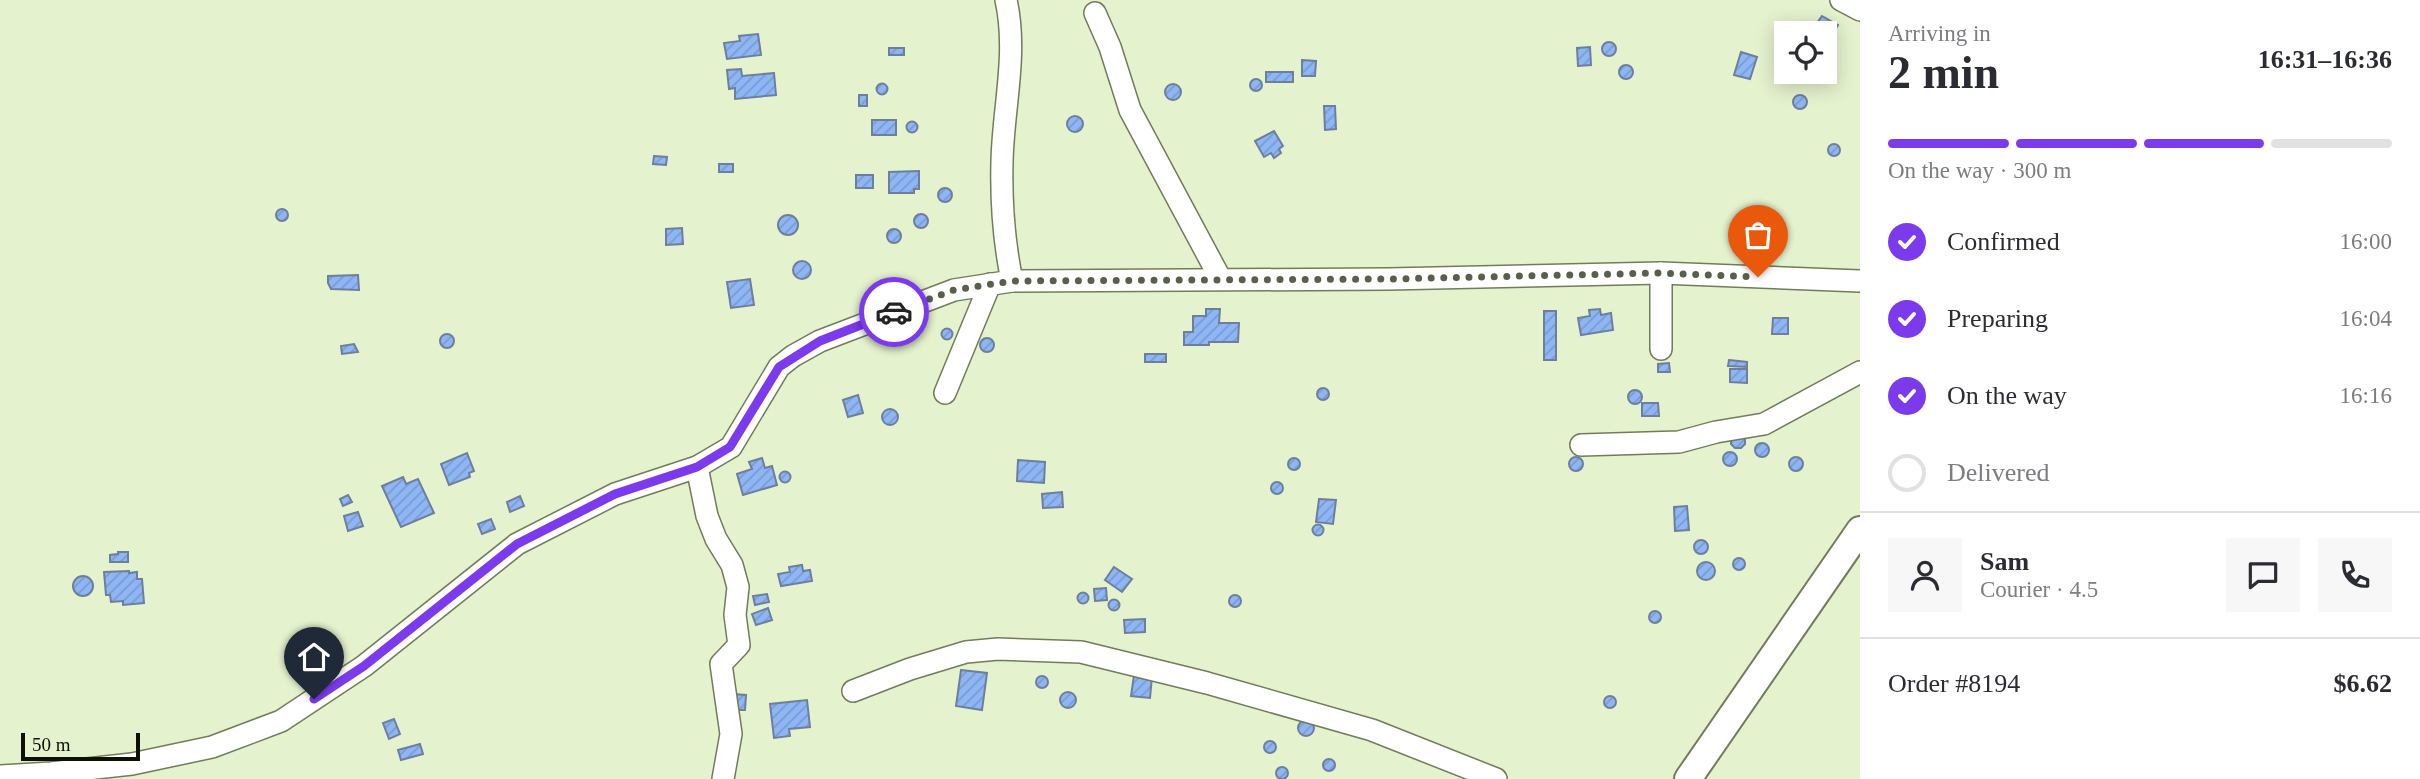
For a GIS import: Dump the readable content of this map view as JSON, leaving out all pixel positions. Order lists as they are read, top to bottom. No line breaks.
{"scale_bar":"50 m","page":{"heading":["2 min","Arriving in","16:31–16:36"],"panel":["Sam","Courier · 4.5","Order #8194","$6.62"],"bar":"On the way · 300 m","list":[["Confirmed","16:00"],["Preparing","16:04"],["On the way","16:16"],"Delivered"],"scale":"50 m"}}
